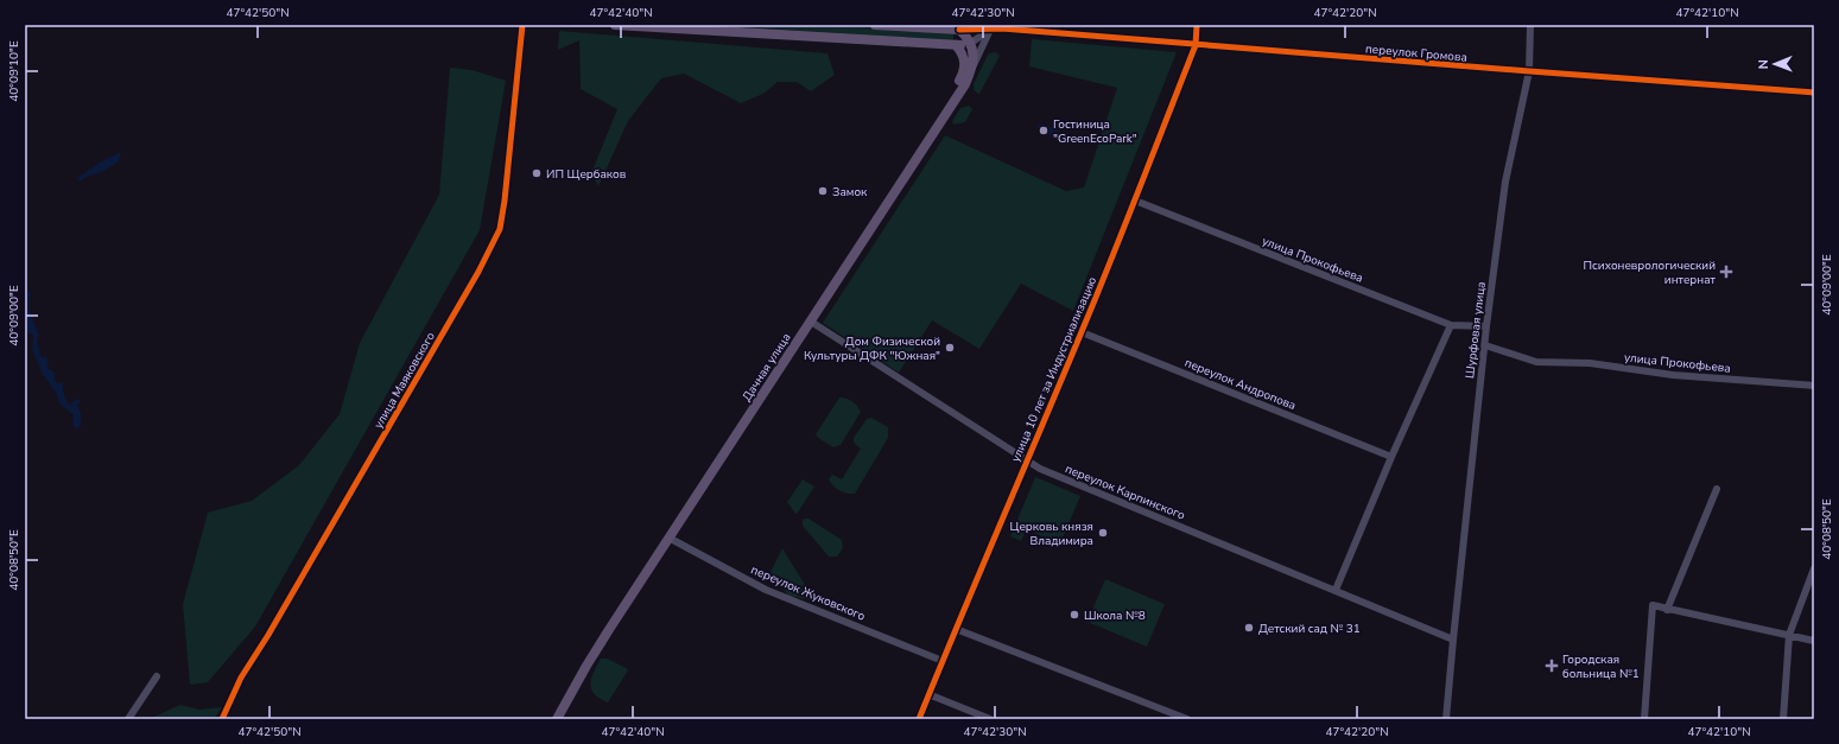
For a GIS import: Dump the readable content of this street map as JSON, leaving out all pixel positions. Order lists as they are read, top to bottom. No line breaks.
{"streets":{"main road":["переулок Громова","Дачная улица"],"street":["улица Прокофьева","Шурфовая улица","улица 10 лет за Индустриализацию","улица Маяковского","переулок Андропова","переулок Карпинского","переулок Жуковского"]},"crossings":[["переулок Громова","Шурфовая улица"],["переулок Громова","Дачная улица"],["переулок Громова","улица 10 лет за Индустриализацию"],["улица Прокофьева","Шурфовая улица"],["улица Прокофьева","улица 10 лет за Индустриализацию"],["Шурфовая улица","переулок Андропова"],["Шурфовая улица","переулок Карпинского"],["Дачная улица","переулок Карпинского"],["Дачная улица","переулок Жуковского"],["улица 10 лет за Индустриализацию","переулок Андропова"],["улица 10 лет за Индустриализацию","переулок Карпинского"],["улица 10 лет за Индустриализацию","переулок Жуковского"]],"places":{"other":["Гостиница \"GreenEcoPark\"","ИП Щербаков","Замок","Дом Физической Культуры ДФК \"Южная\"","Церковь князя Владимира","Школа №8","Детский сад № 31"],"health":["Психоневрологический интернат","Городская больница №1"]},"north":"left","coordinates":["47°42'50\"N","47°42'40\"N","47°42'30\"N","47°42'20\"N","47°42'10\"N","40°09'10\"E","40°09'00\"E","40°08'50\"E"]}
